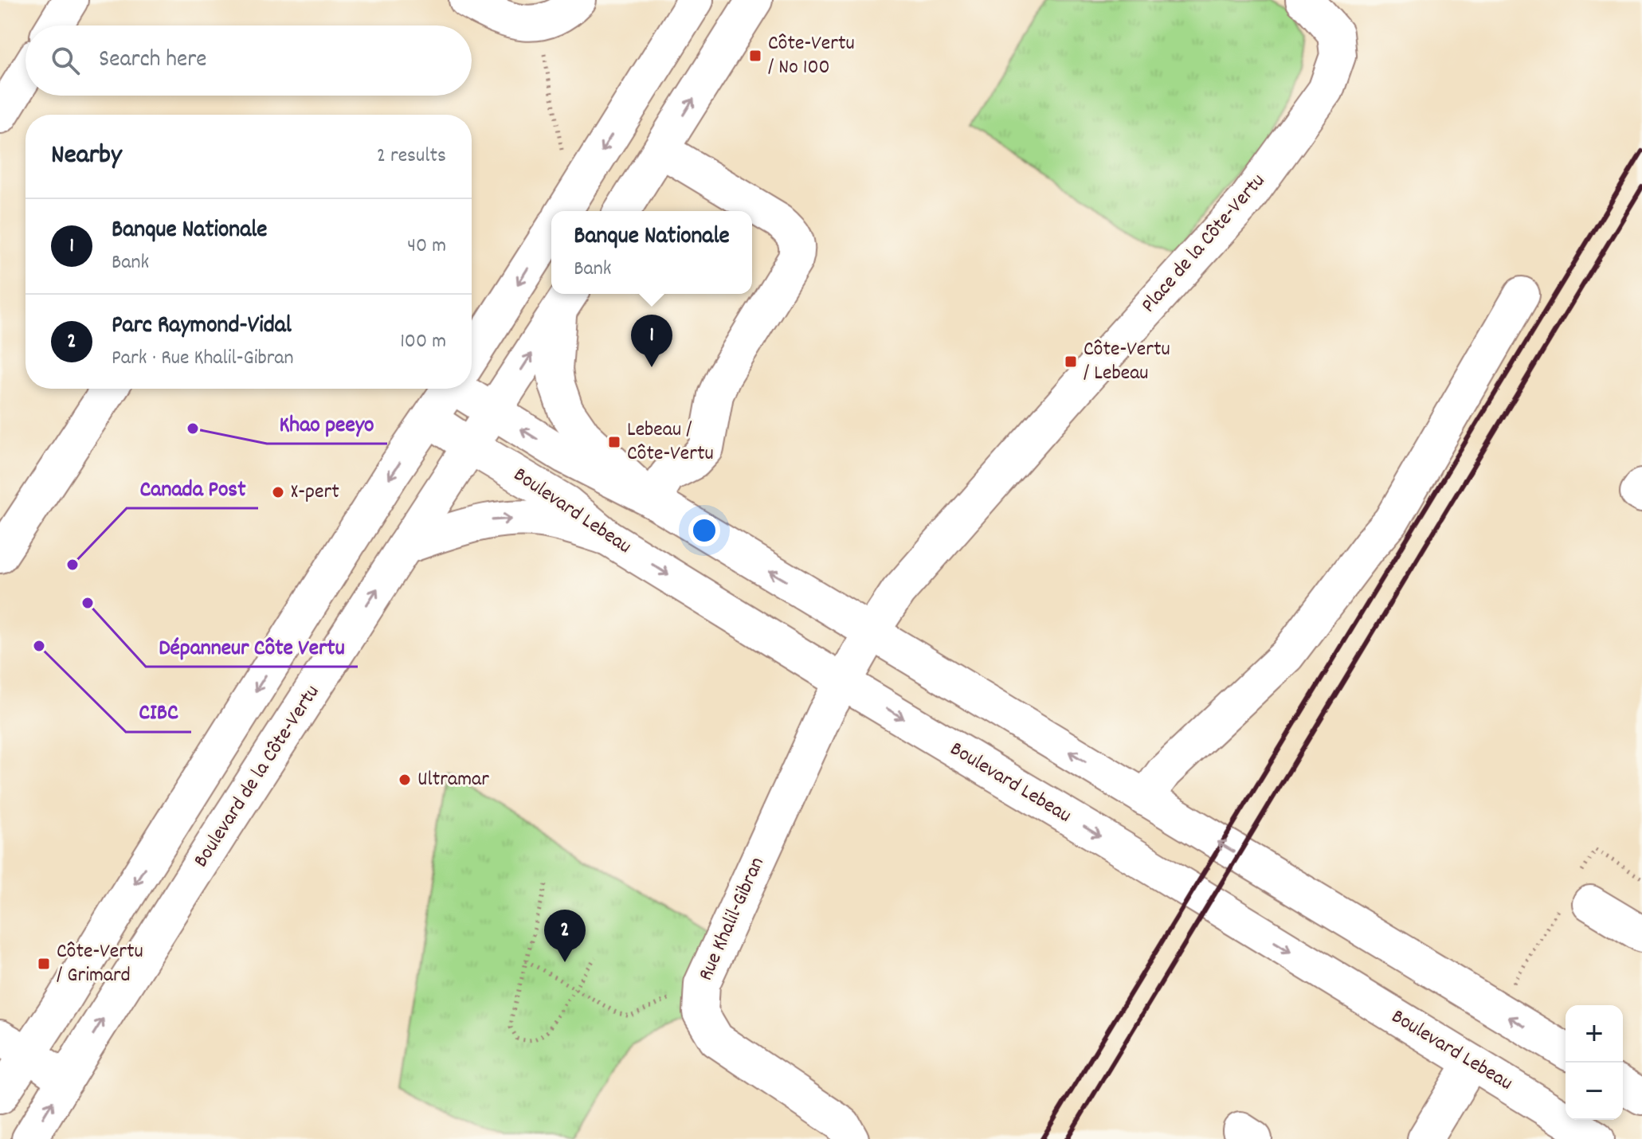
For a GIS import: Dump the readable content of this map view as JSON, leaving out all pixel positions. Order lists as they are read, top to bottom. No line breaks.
{"streets":{"street":["Place de la Côte-Vertu","Boulevard Lebeau","Boulevard de la Côte-Vertu","Rue Khalil-Gibran"]},"crossings":[["Place de la Côte-Vertu","Boulevard Lebeau"],["Place de la Côte-Vertu","Rue Khalil-Gibran"],["Boulevard Lebeau","Boulevard de la Côte-Vertu"],["Boulevard Lebeau","Rue Khalil-Gibran"]],"places":{"transit":["Côte-Vertu / No 100","Côte-Vertu / Lebeau","Lebeau / Côte-Vertu","Côte-Vertu / Grimard"],"other":["Khao peeyo","X-pert","Canada Post","Dépanneur Côte Vertu","CIBC","Ultramar"]},"page":{"search":"Search here","heading":["Nearby","2 results"],"list":[{"mark":"1","name":"Banque Nationale","note":"Bank","value":"40 m"},{"mark":"2","name":"Parc Raymond-Vidal","note":"Park · Rue Khalil-Gibran","value":"100 m"}],"popup":["Banque Nationale","Bank"],"pins":["1","2"],"map_buttons":["+","−"]}}
